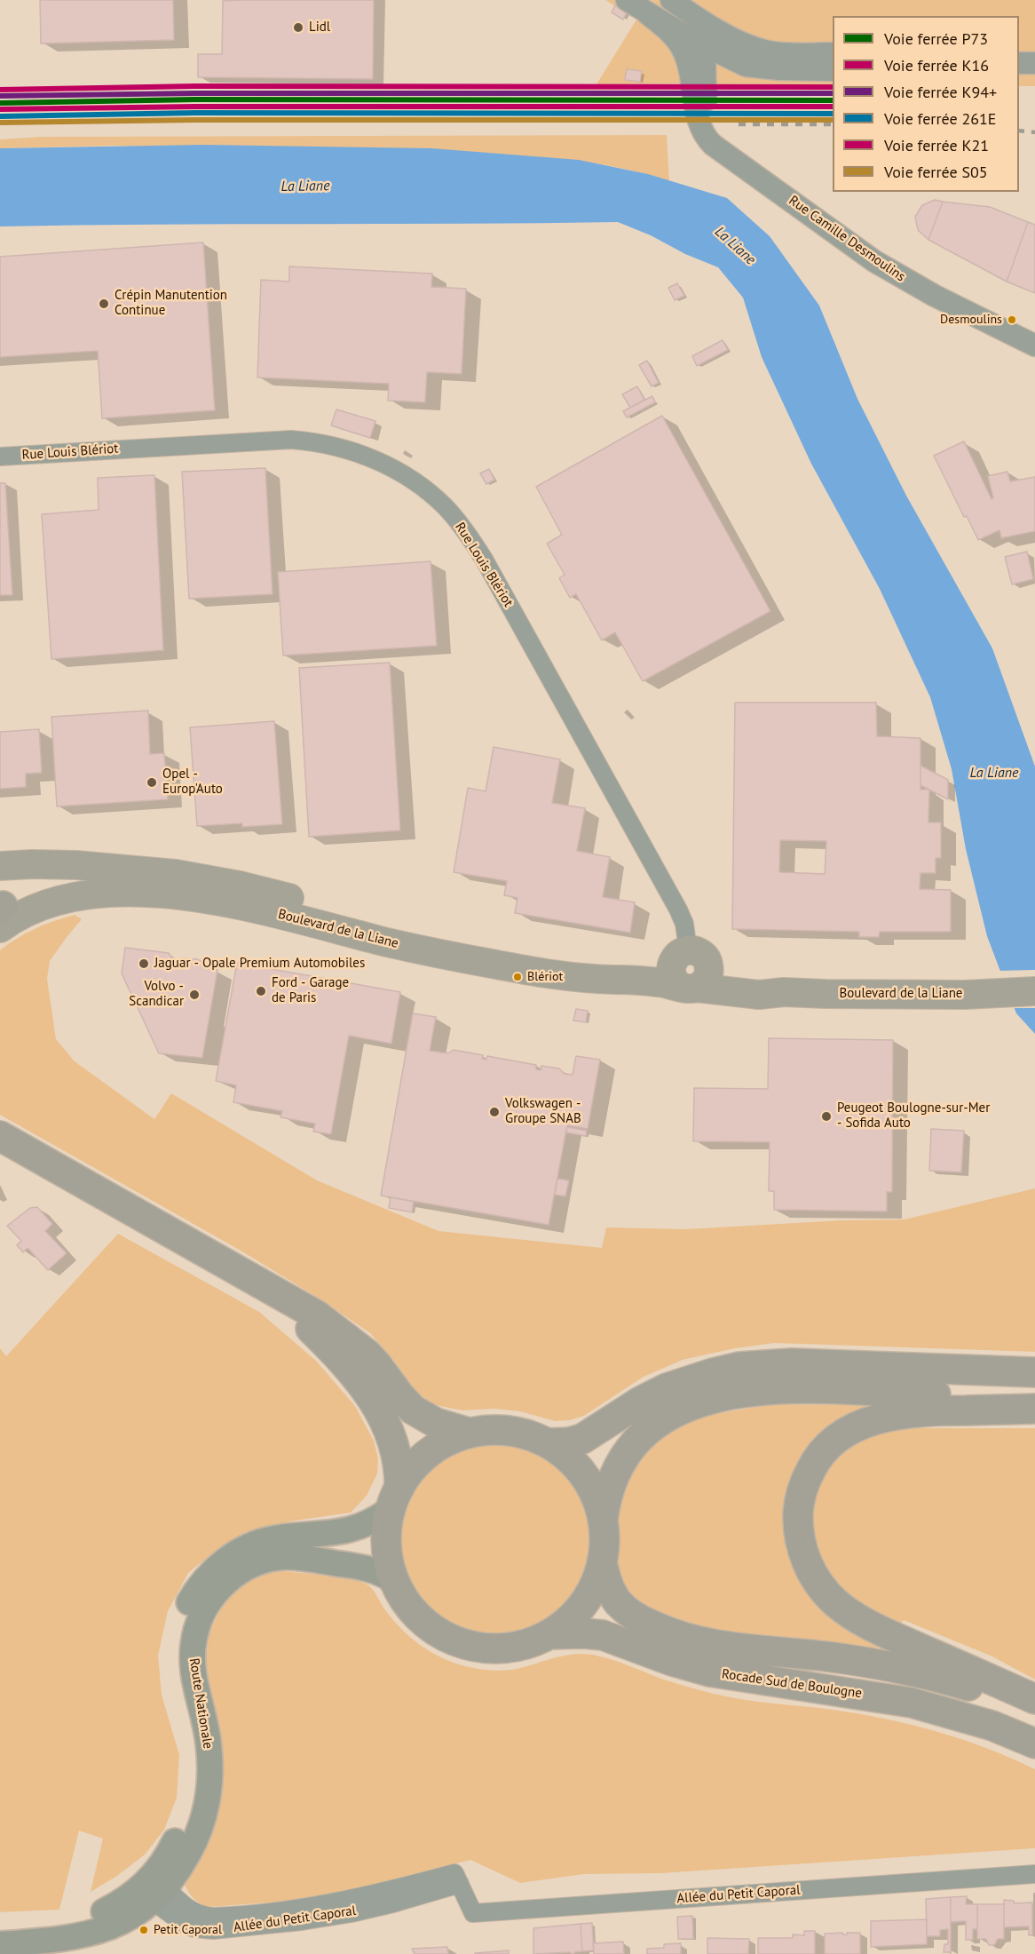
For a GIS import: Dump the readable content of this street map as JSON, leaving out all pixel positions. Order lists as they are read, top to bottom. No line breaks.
{"streets":{"highway":["Rocade Sud de Boulogne"],"main road":["Boulevard de la Liane","Route Nationale"],"street":["Rue Camille Desmoulins","Rue Louis Blériot","Allée du Petit Caporal"]},"crossings":[["Rue Louis Blériot","Boulevard de la Liane"],["Route Nationale","Allée du Petit Caporal"]],"water":["La Liane"],"places":["Lidl","Crépin Manutention Continue","Desmoulins","Opel - Europ'Auto","Jaguar - Opale Premium Automobiles","Blériot","Ford - Garage de Paris","Volvo - Scandicar","Volkswagen - Groupe SNAB","Peugeot Boulogne-sur-Mer - Sofida Auto","Petit Caporal"],"lines":["rail line K21","rail line K94+","rail line P73","rail line K16","rail line 261E","rail line S05"],"legend":["Voie ferrée P73","Voie ferrée K16","Voie ferrée K94+","Voie ferrée 261E","Voie ferrée K21","Voie ferrée S05"]}
